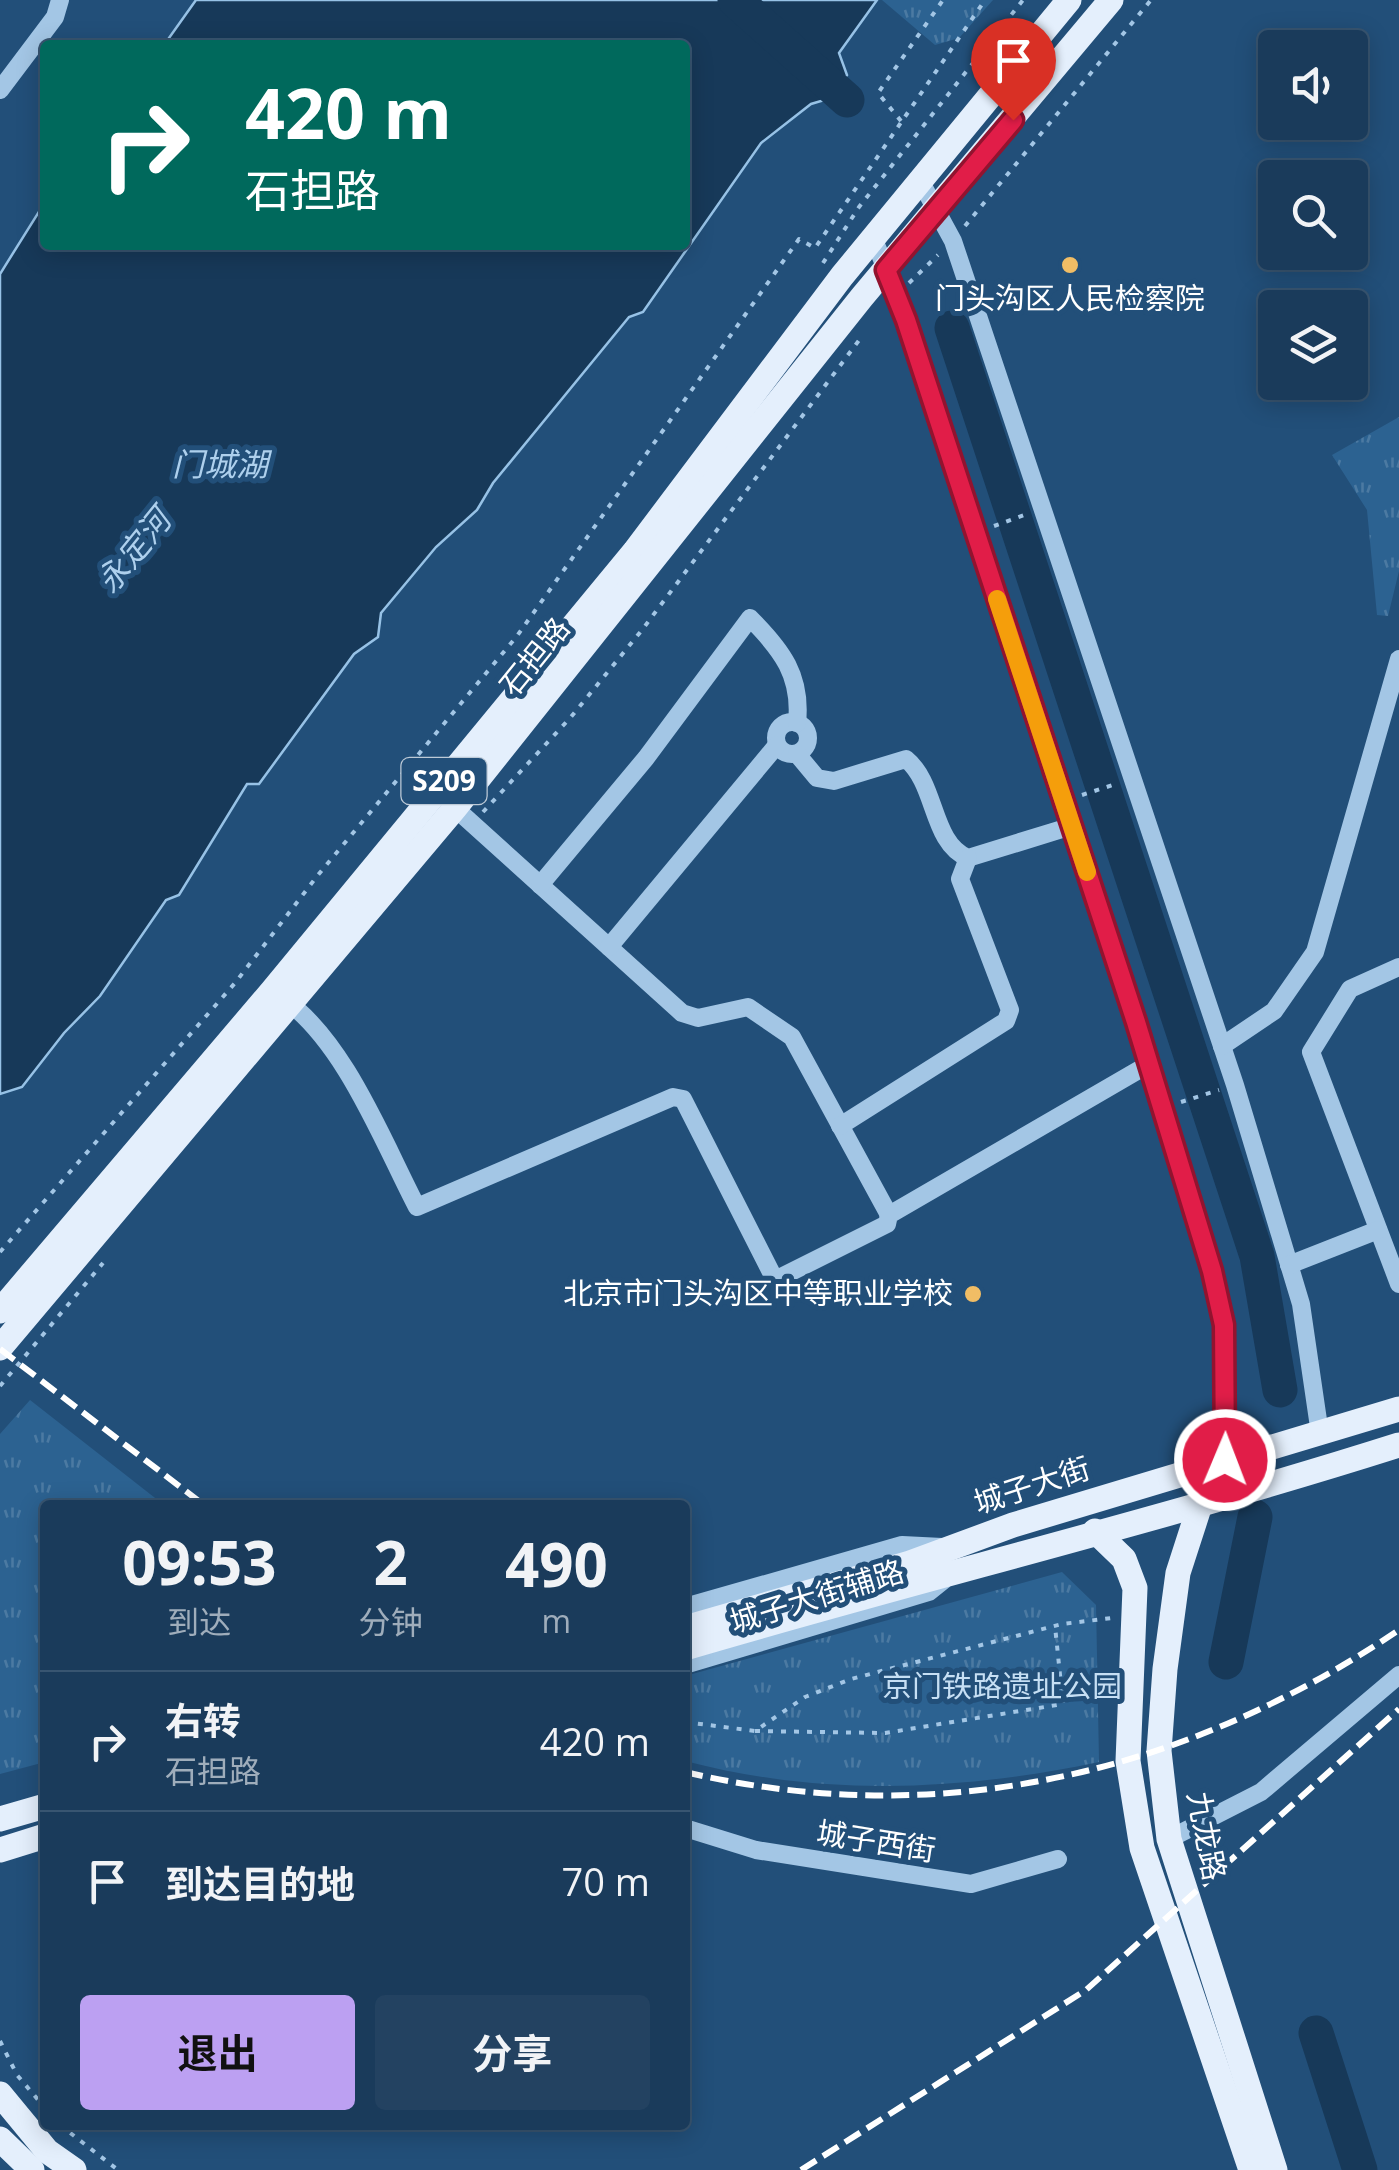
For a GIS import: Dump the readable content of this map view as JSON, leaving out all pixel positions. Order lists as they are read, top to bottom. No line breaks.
{"streets":{"main road":["石担路","S209","城子大街","九龙路"],"street":["城子大街辅路","城子西街"]},"crossings":[["城子大街","城子大街辅路"],["城子大街","九龙路"]],"water":["门城湖","永定河"],"parks":["京门铁路遗址公园"],"places":["门头沟区人民检察院","北京市门头沟区中等职业学校"],"page":{"turn":["420 m","石担路"],"eta":["09:53","到达","2","分钟","490","m"],"list":[{"name":"右转","note":"石担路","value":"420 m"},{"name":"到达目的地","value":"70 m"}],"buttons":["退出","分享"]}}
